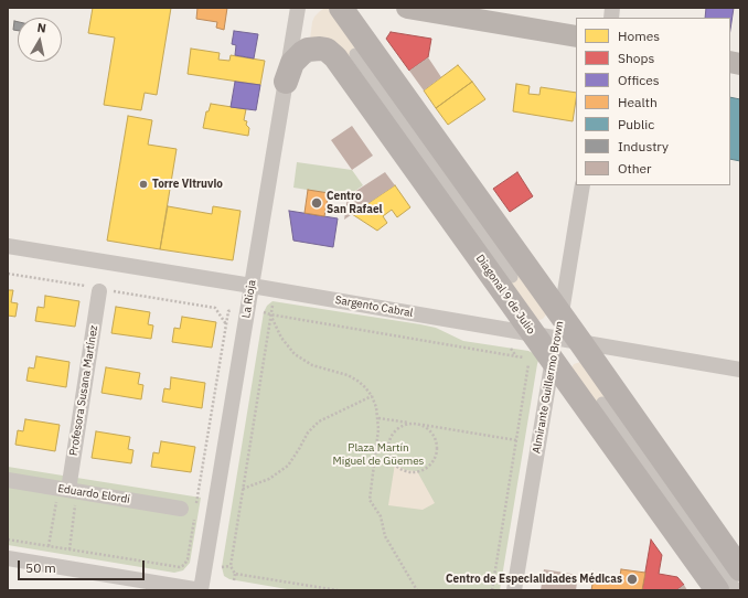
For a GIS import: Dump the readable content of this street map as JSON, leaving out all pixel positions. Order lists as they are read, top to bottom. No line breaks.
{"streets":{"main road":["Diagonal 9 de Julio"],"street":["La Rioja","Sargento Cabral","Almirante Guillermo Brown","Profesora Susana Martínez","Eduardo Elordi"]},"crossings":[["Diagonal 9 de Julio","La Rioja"],["Diagonal 9 de Julio","Sargento Cabral"],["Diagonal 9 de Julio","Almirante Guillermo Brown"],["La Rioja","Sargento Cabral"],["Profesora Susana Martínez","Eduardo Elordi"]],"parks":["Plaza Martín Miguel de Güemes"],"places":["Torre Vitruvio","Centro San Rafael","Centro de Especialidades Médicas"],"legend":["Homes","Shops","Offices","Health","Public","Industry","Other"],"scale_bar":"50 m","north":"top"}
